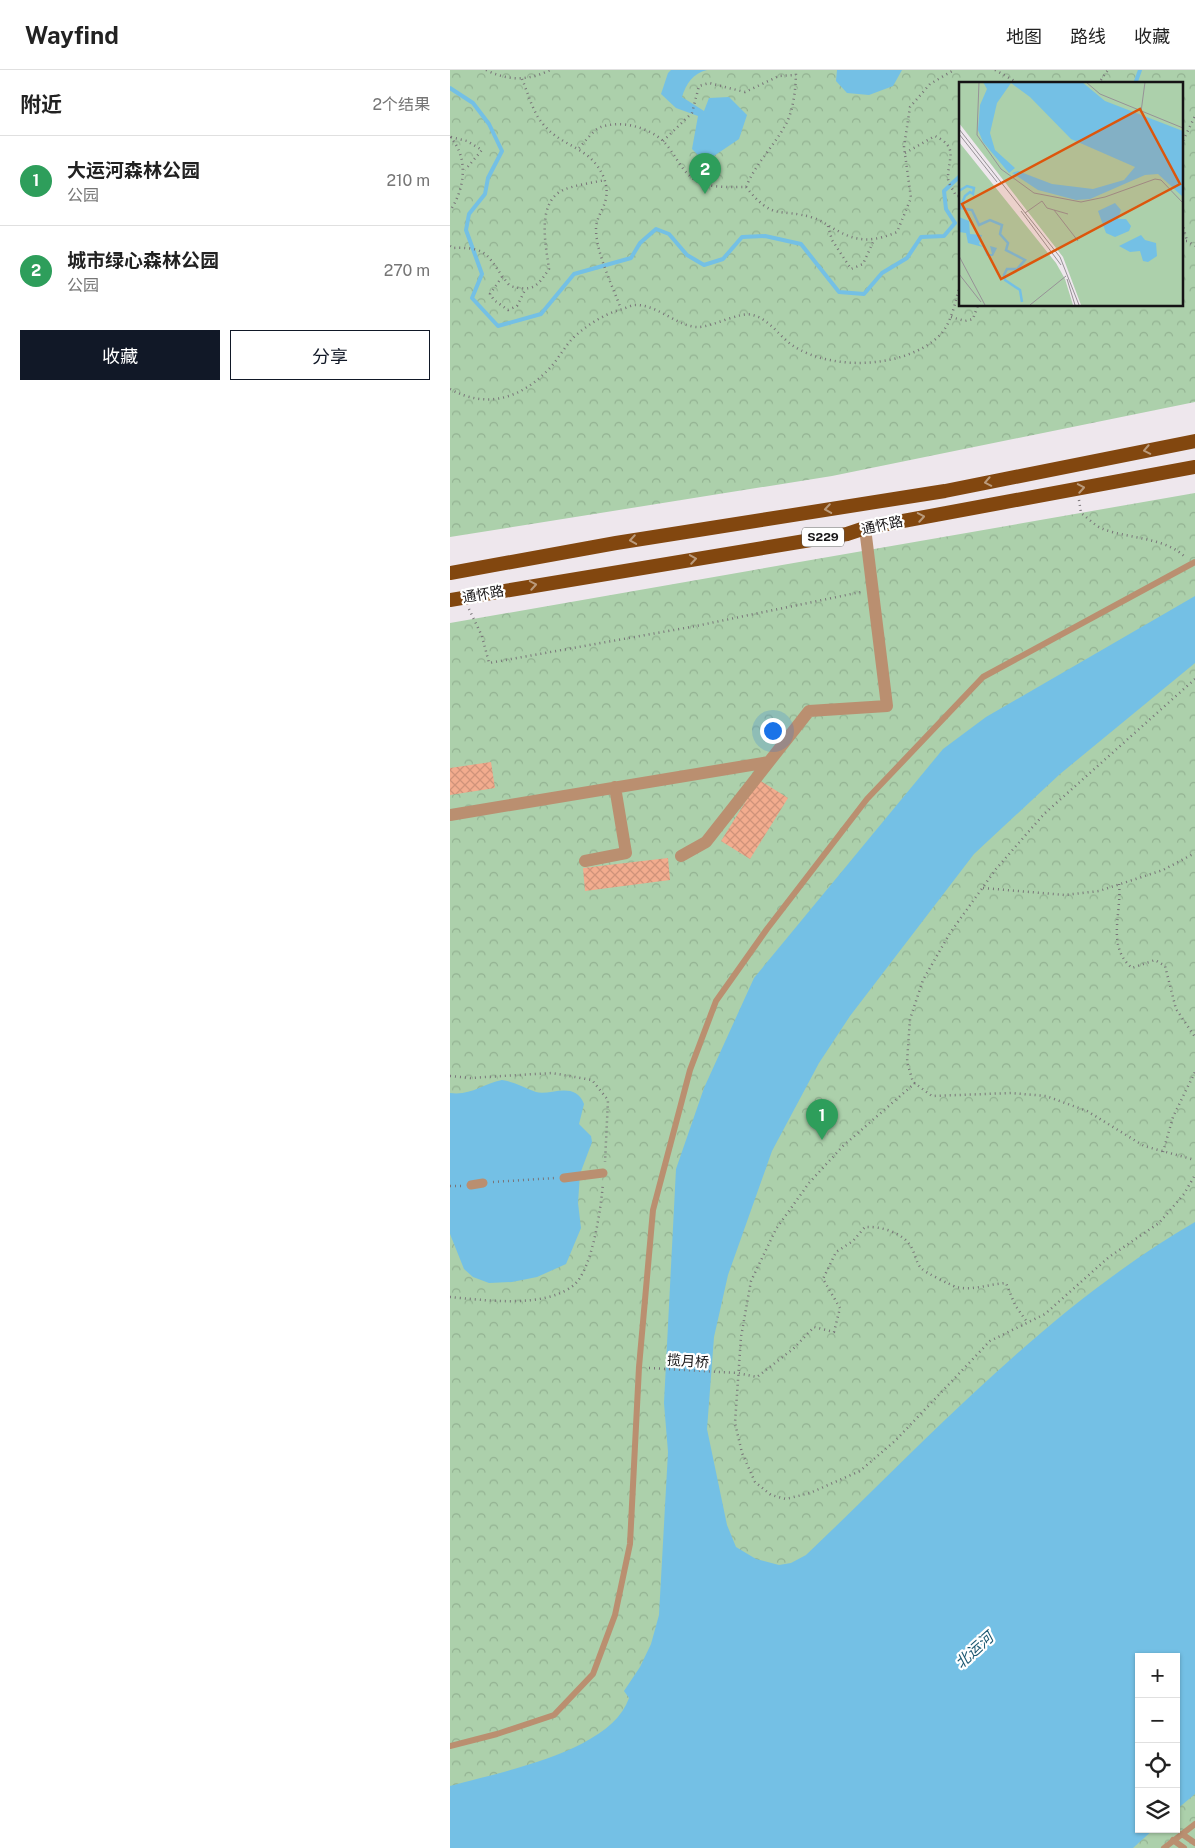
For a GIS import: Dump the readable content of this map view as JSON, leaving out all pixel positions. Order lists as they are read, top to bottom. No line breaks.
{"streets":{"main road":["通怀路","S229"],"path":["揽月桥"]},"water":["北运河"],"page":{"header":"Wayfind","nav":["地图","路线","收藏"],"heading":["附近","2个结果"],"list":[{"mark":"1","name":"大运河森林公园","note":"公园","value":"210 m"},{"mark":"2","name":"城市绿心森林公园","note":"公园","value":"270 m"}],"pins":["2","1"],"buttons":["收藏","分享"],"map_buttons":["+","−"]}}
